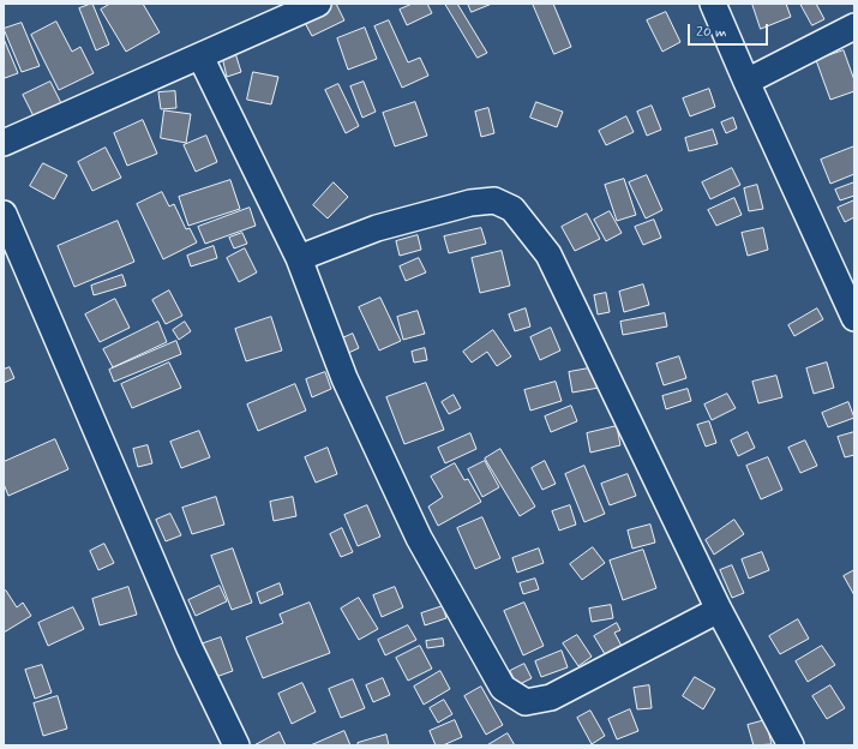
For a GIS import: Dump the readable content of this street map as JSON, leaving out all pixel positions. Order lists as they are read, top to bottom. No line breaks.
{"scale_bar":"20 m"}
